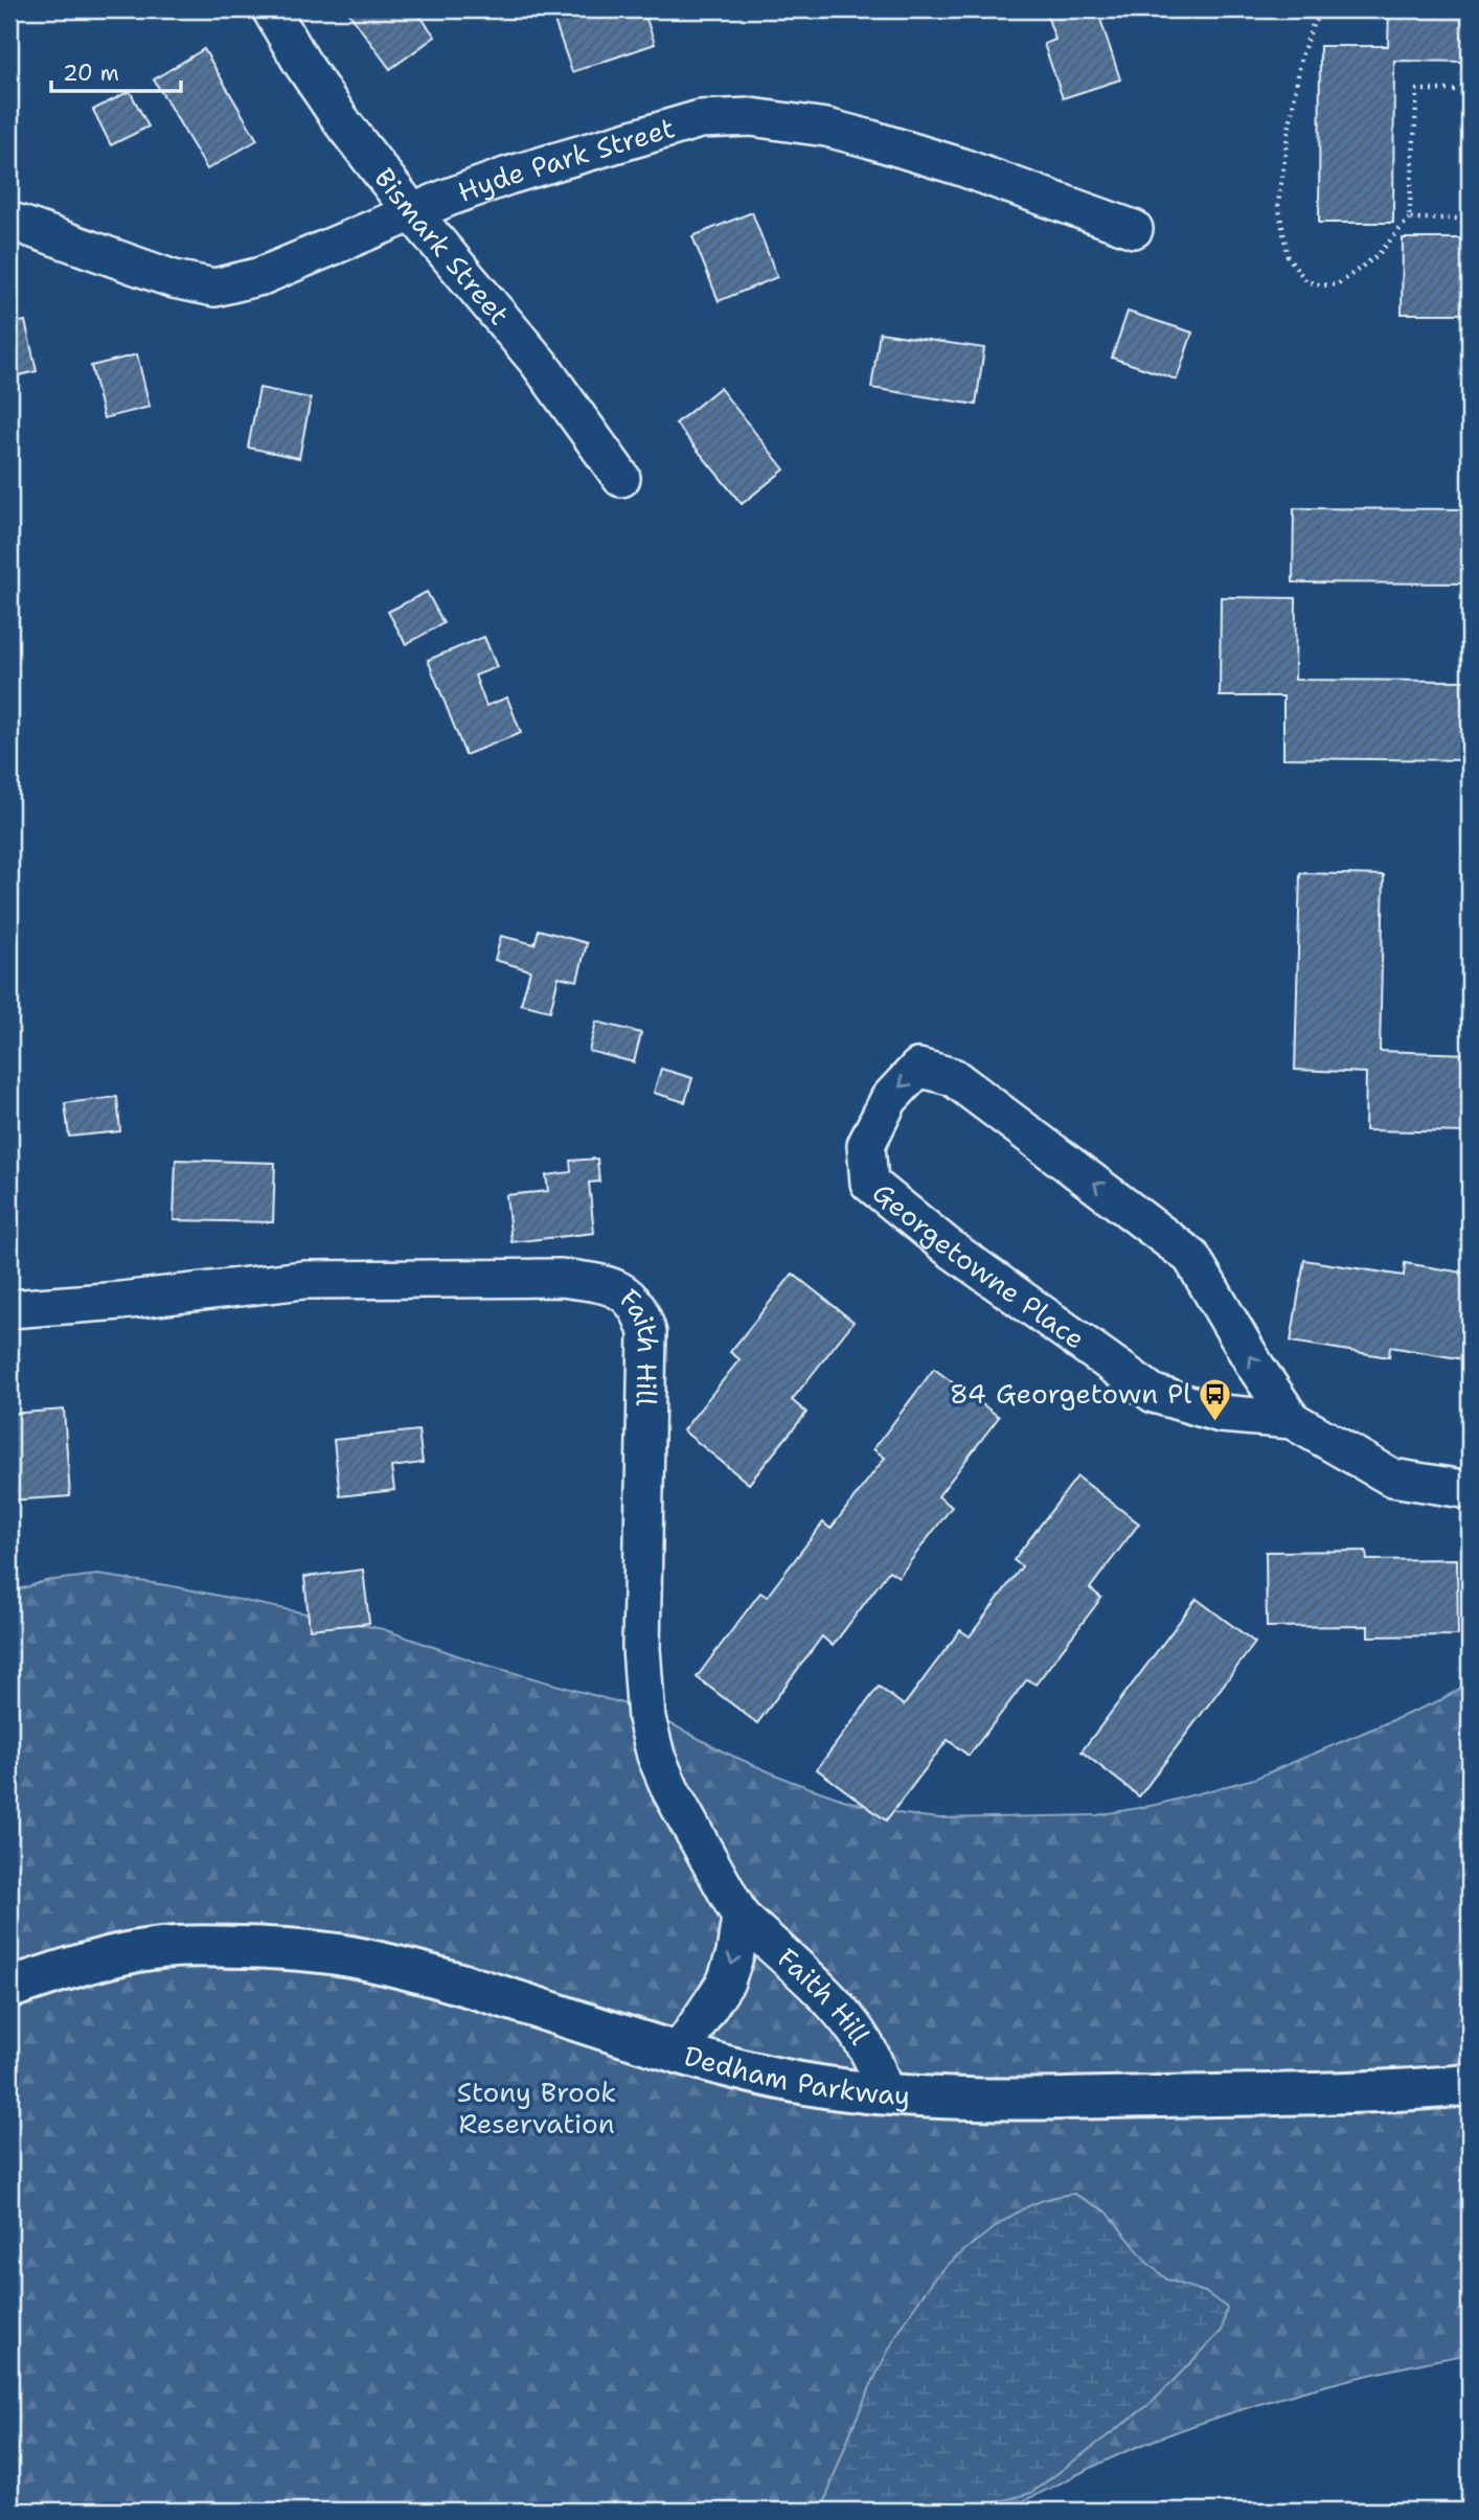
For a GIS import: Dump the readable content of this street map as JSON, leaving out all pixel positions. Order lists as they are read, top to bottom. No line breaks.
{"streets":{"main road":["Dedham Parkway"],"street":["Hyde Park Street","Bismark Street","Georgetowne Place","Faith Hill"]},"crossings":[["Hyde Park Street","Bismark Street"],["Faith Hill","Dedham Parkway"]],"parks":["Stony Brook Reservation"],"places":{"bus stop":["84 Georgetown Pl"]},"scale_bar":"20 m"}
